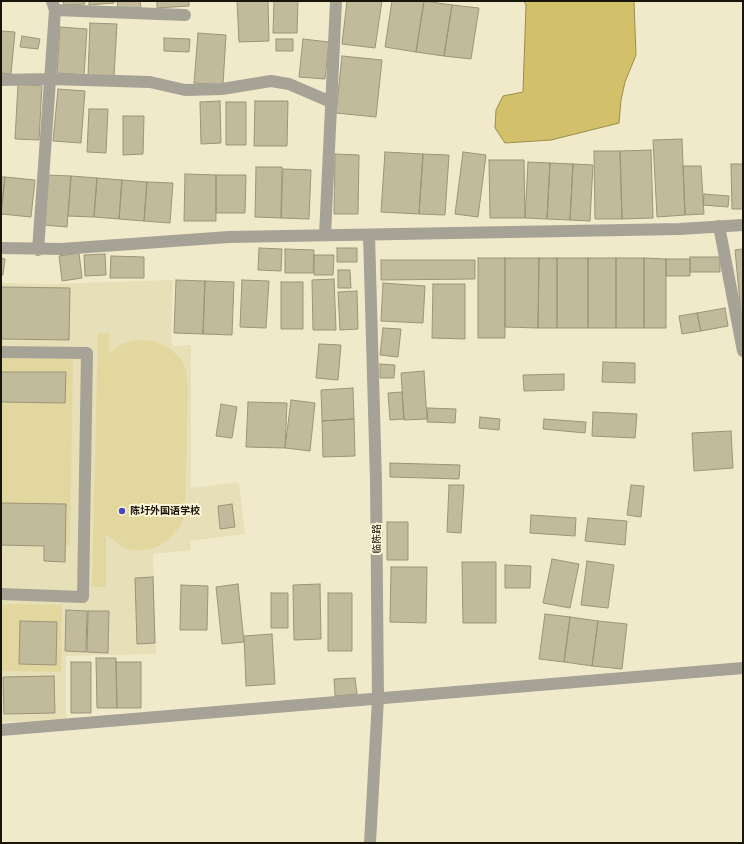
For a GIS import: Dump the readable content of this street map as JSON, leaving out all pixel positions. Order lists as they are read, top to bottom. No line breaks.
{"streets":{"street":["临陈路"]},"places":["陈圩外国语学校"]}
